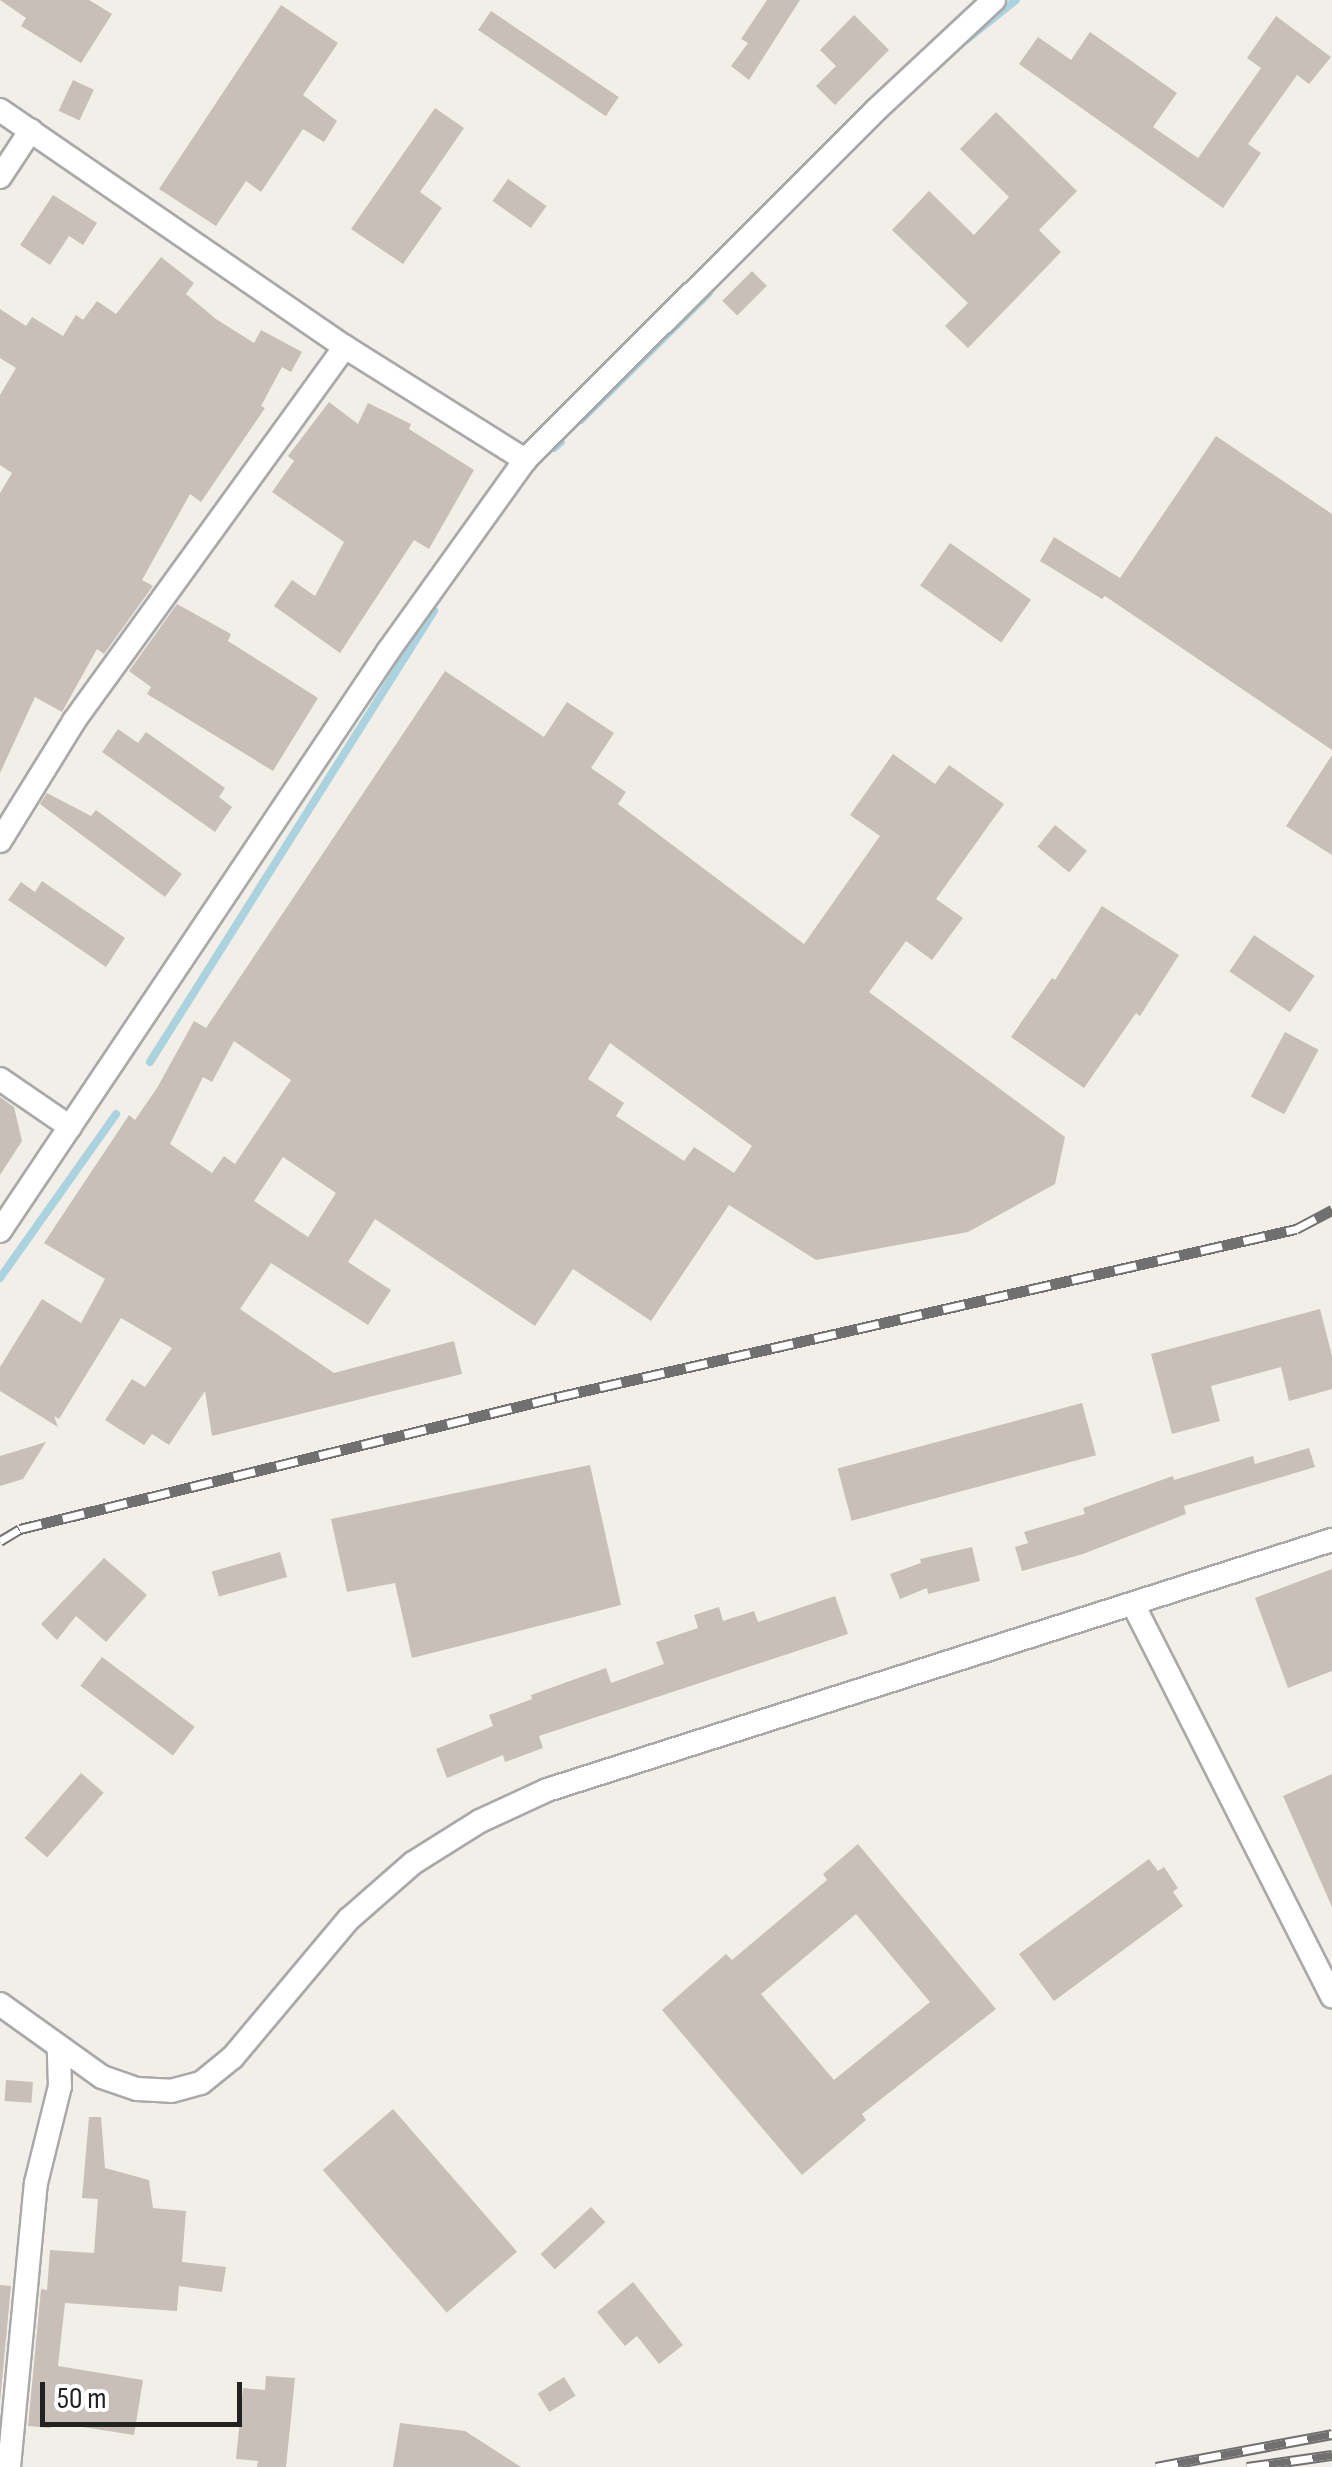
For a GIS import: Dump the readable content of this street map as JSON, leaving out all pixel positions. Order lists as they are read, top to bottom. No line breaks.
{"scale_bar":"50 m"}
